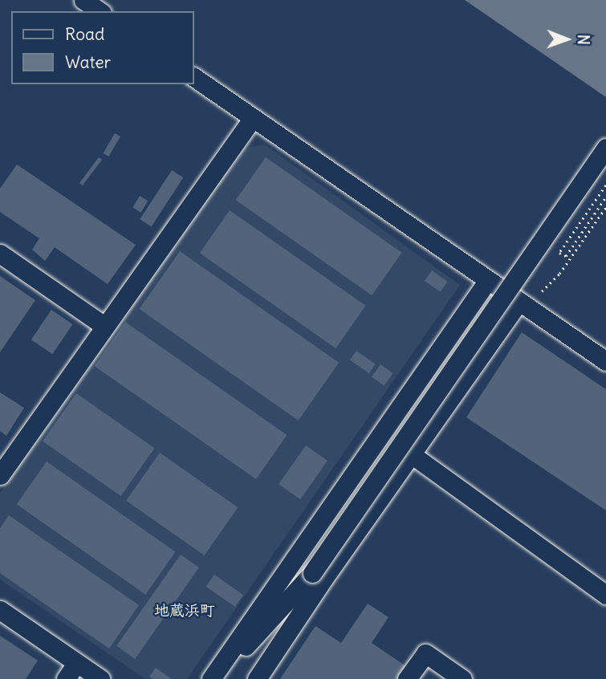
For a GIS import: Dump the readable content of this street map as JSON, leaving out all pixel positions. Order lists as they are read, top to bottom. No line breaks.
{"districts":["地蔵浜町"],"legend":["Road","Water"],"north":"right"}
